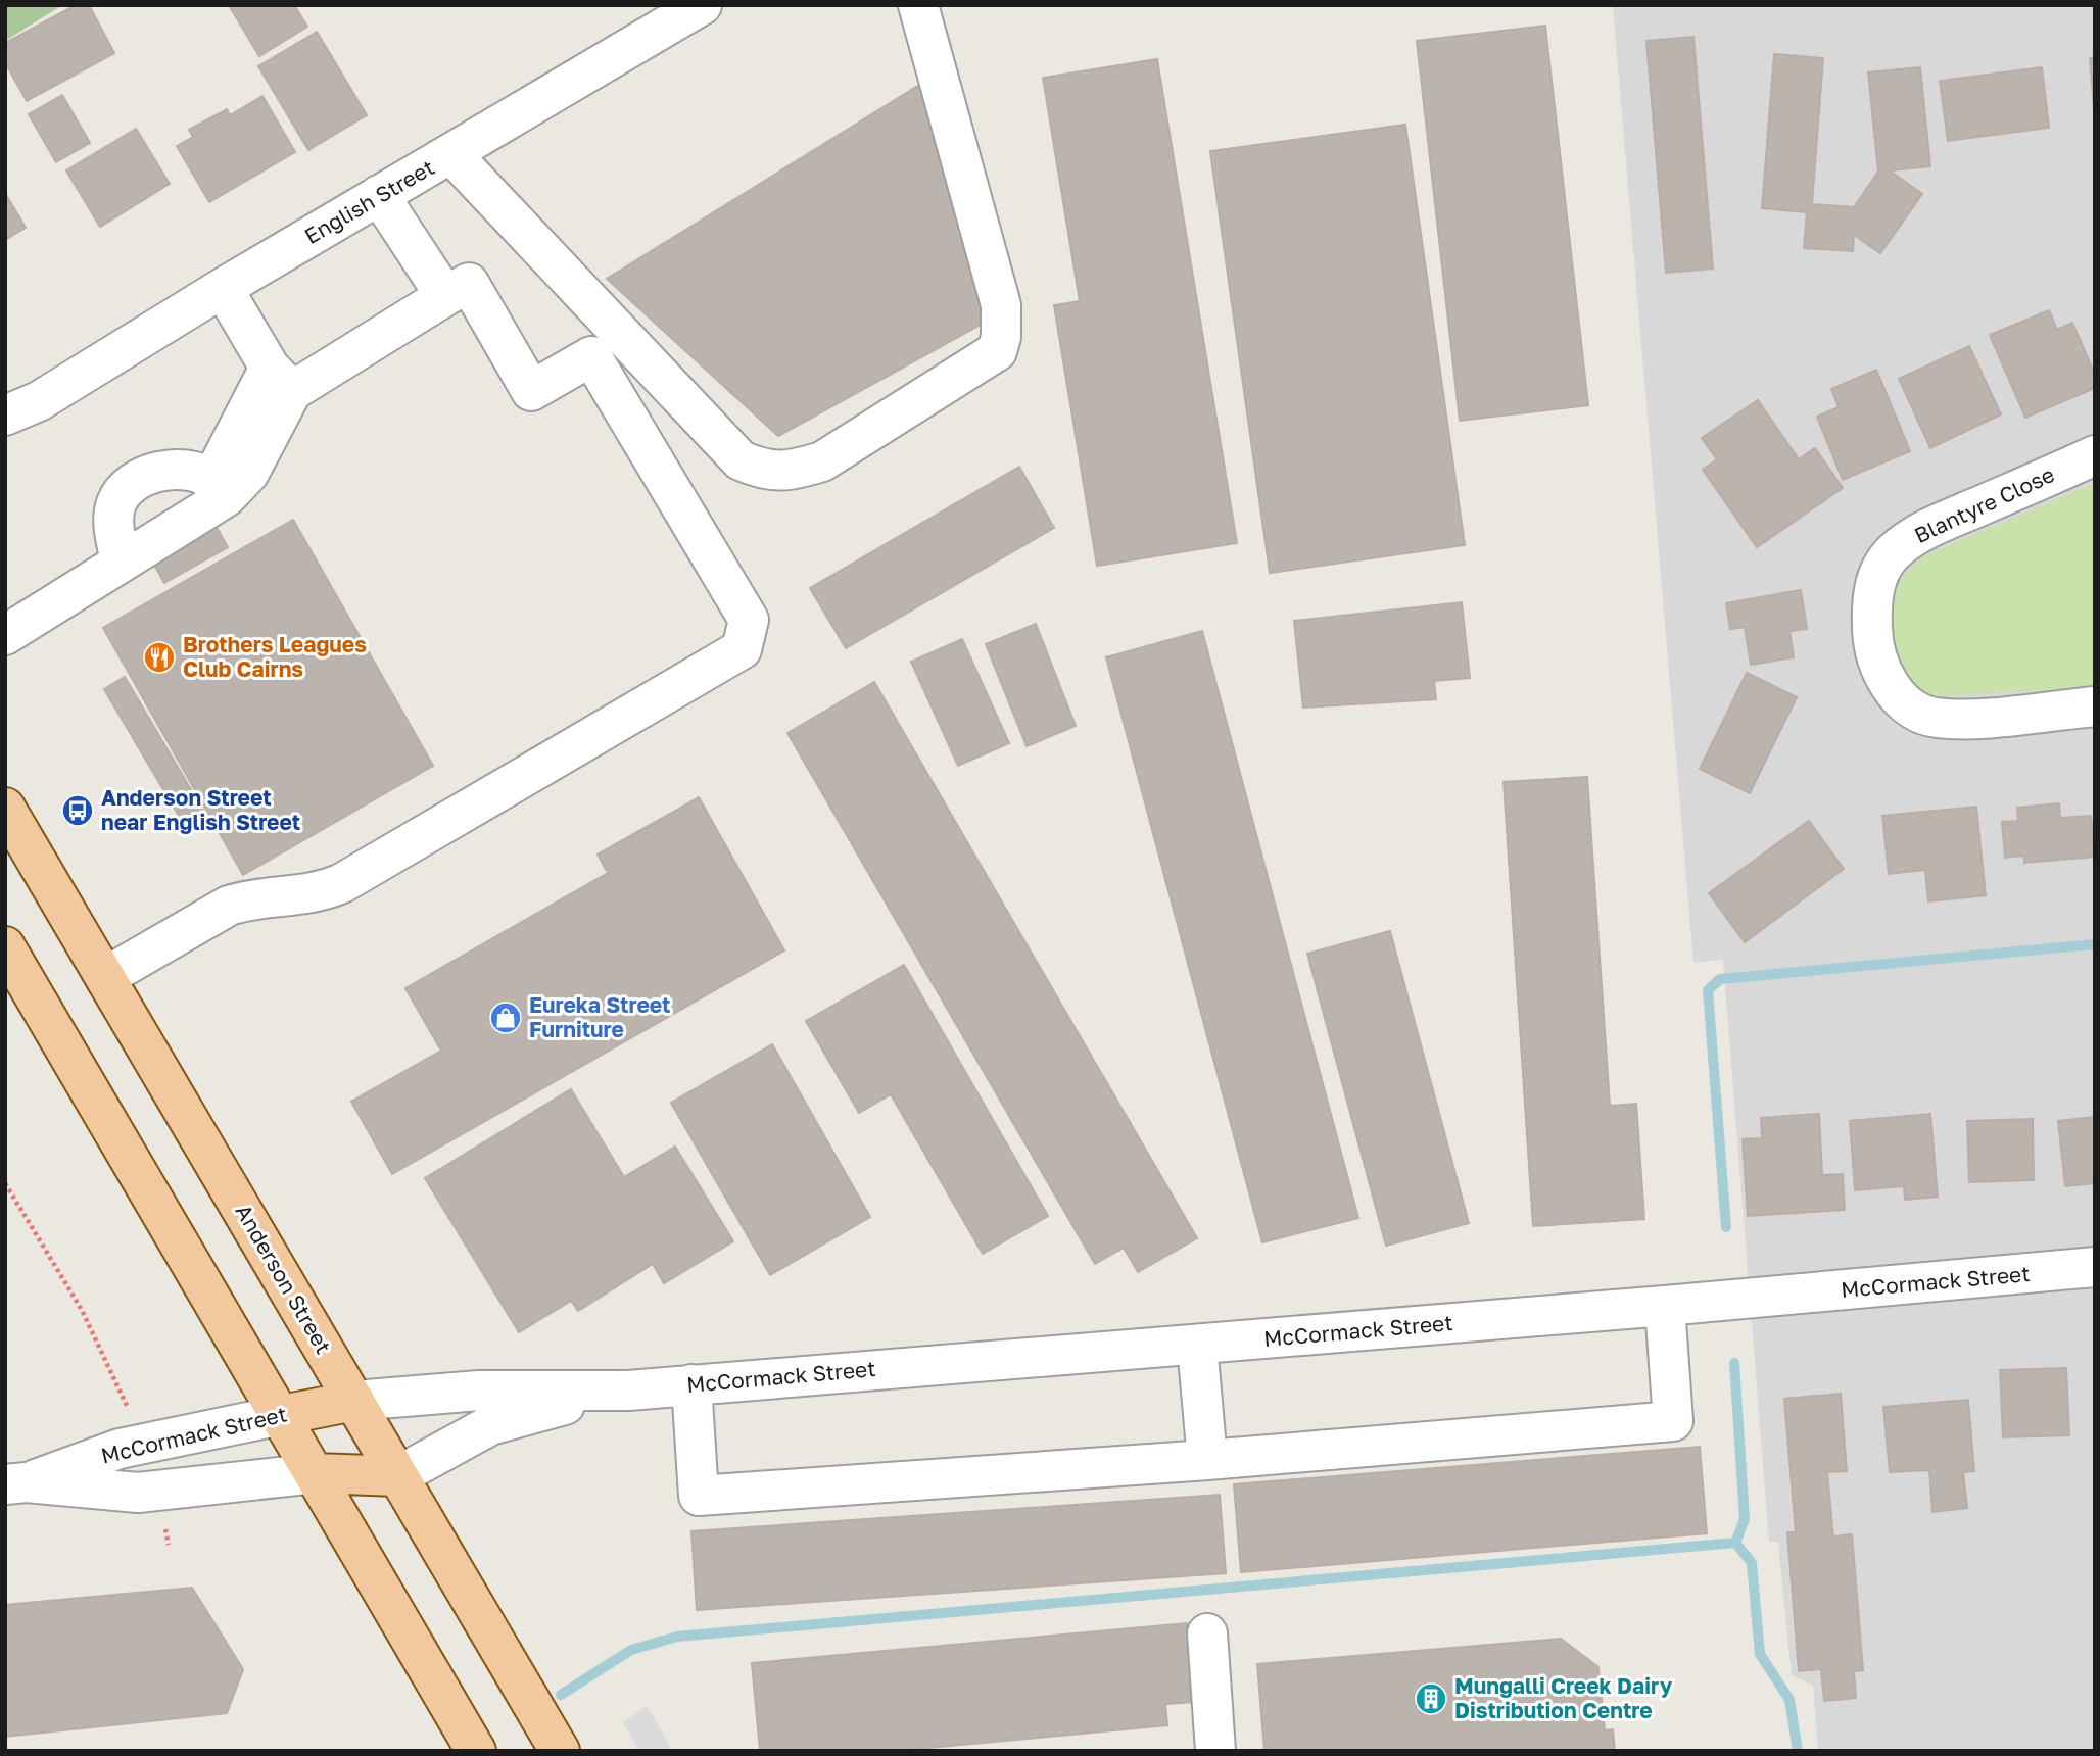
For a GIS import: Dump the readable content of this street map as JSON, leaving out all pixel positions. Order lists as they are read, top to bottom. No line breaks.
{"streets":{"main road":["Anderson Street","McCormack Street"],"street":["English Street","Blantyre Close"]},"crossings":[["Anderson Street","McCormack Street"]],"places":{"restaurant":["Brothers Leagues Club Cairns"],"bus stop":["Anderson Street near English Street"],"shop":["Eureka Street Furniture"],"building":["Mungalli Creek Dairy Distribution Centre"]}}
